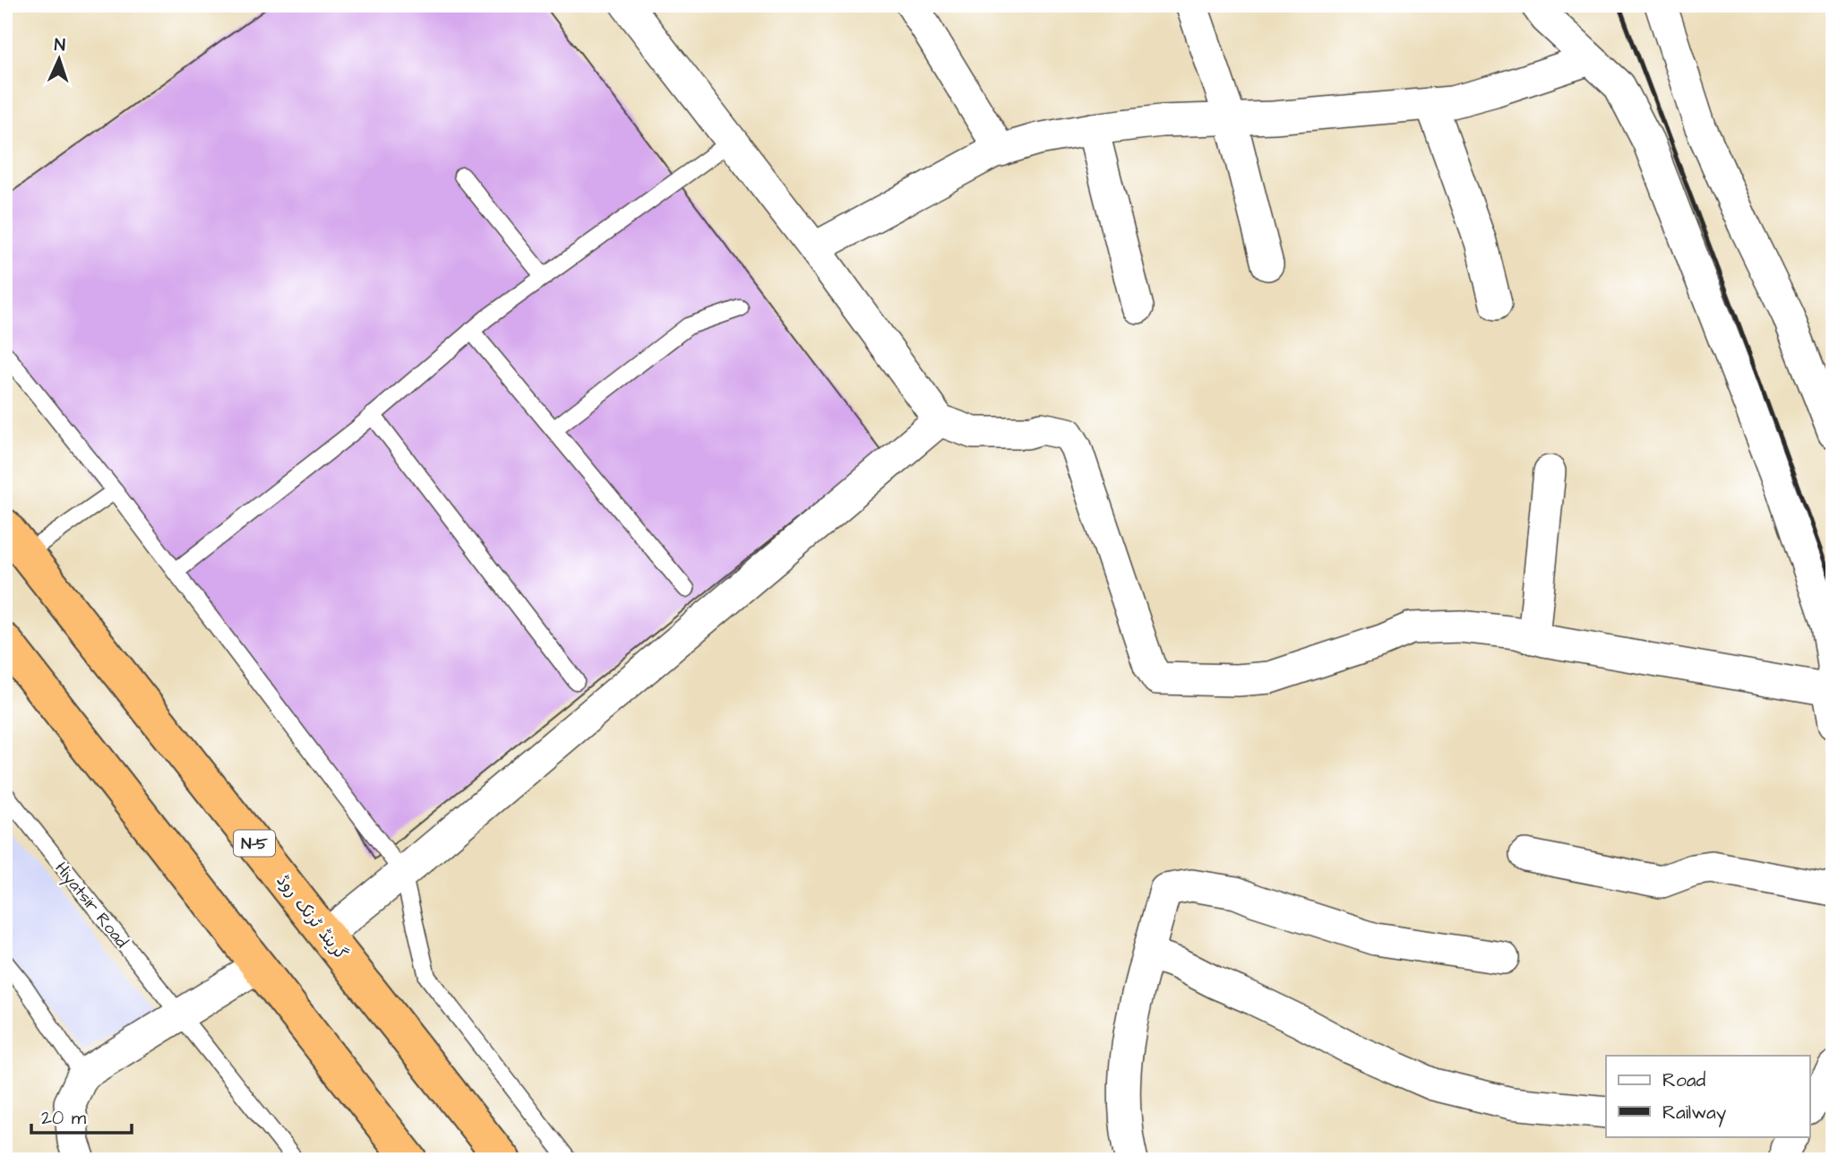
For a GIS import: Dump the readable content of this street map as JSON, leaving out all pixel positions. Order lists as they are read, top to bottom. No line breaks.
{"streets":{"highway":["N-5","گرینڈ ٹرنک روڈ"],"lane":["Hiyatsir Road"]},"legend":["Road","Railway"],"scale_bar":"20 m","north":"top"}
